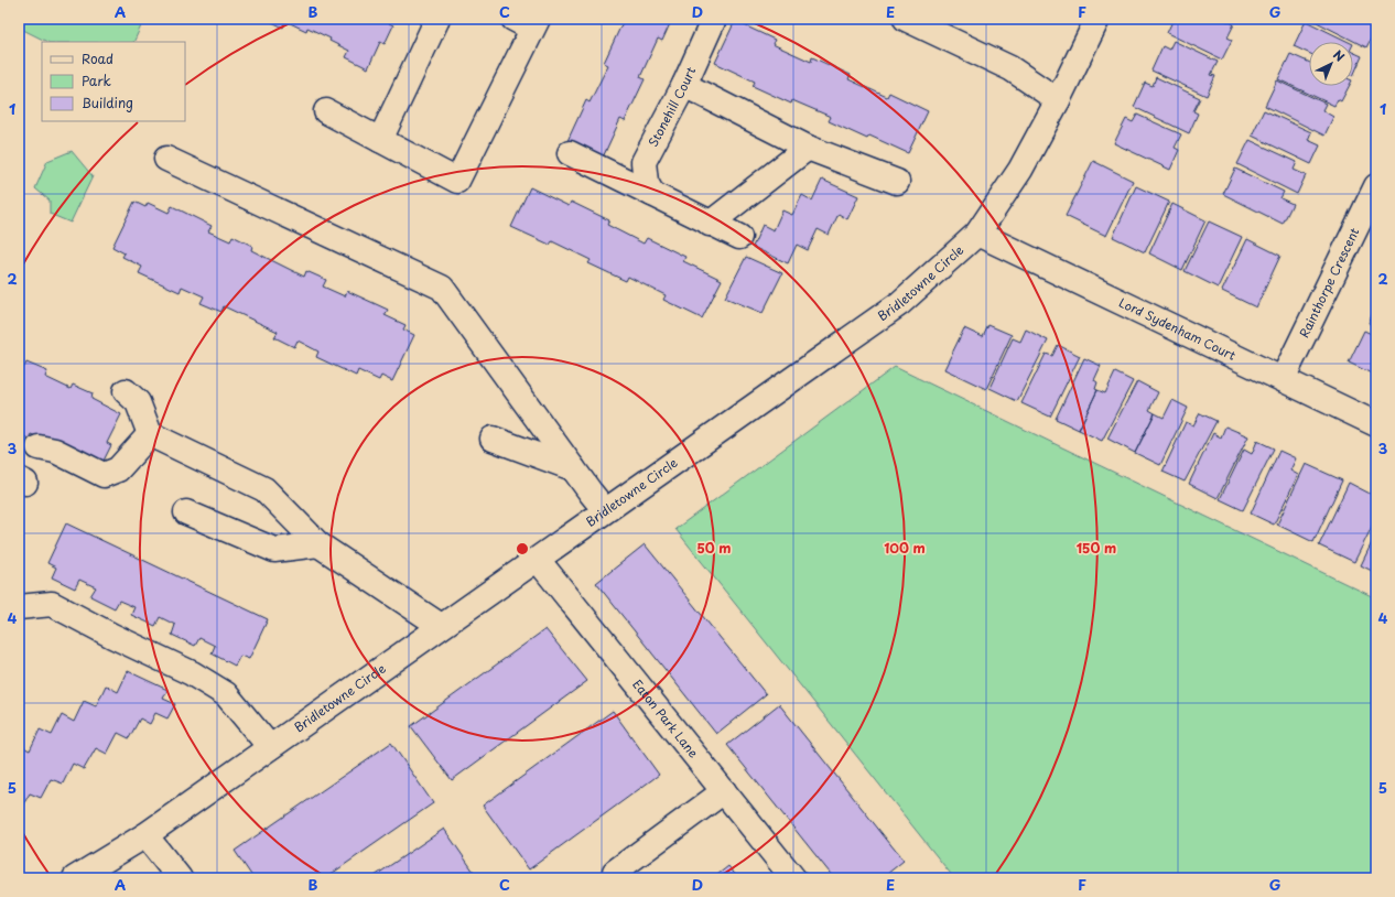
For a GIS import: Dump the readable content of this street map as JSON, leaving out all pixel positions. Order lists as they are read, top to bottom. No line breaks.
{"streets":{"street":["Stonehill Court","Bridletowne Circle","Rainthorpe Crescent","Lord Sydenham Court","Eaton Park Lane"]},"crossings":[["Bridletowne Circle","Lord Sydenham Court"],["Bridletowne Circle","Eaton Park Lane"],["Rainthorpe Crescent","Lord Sydenham Court"]],"legend":["Road","Park","Building"],"north":"top right","grid":{"columns":["A","B","C","D","E","F","G"],"rows":["1","2","3","4","5"]},"rings":["50 m","100 m","150 m"]}
